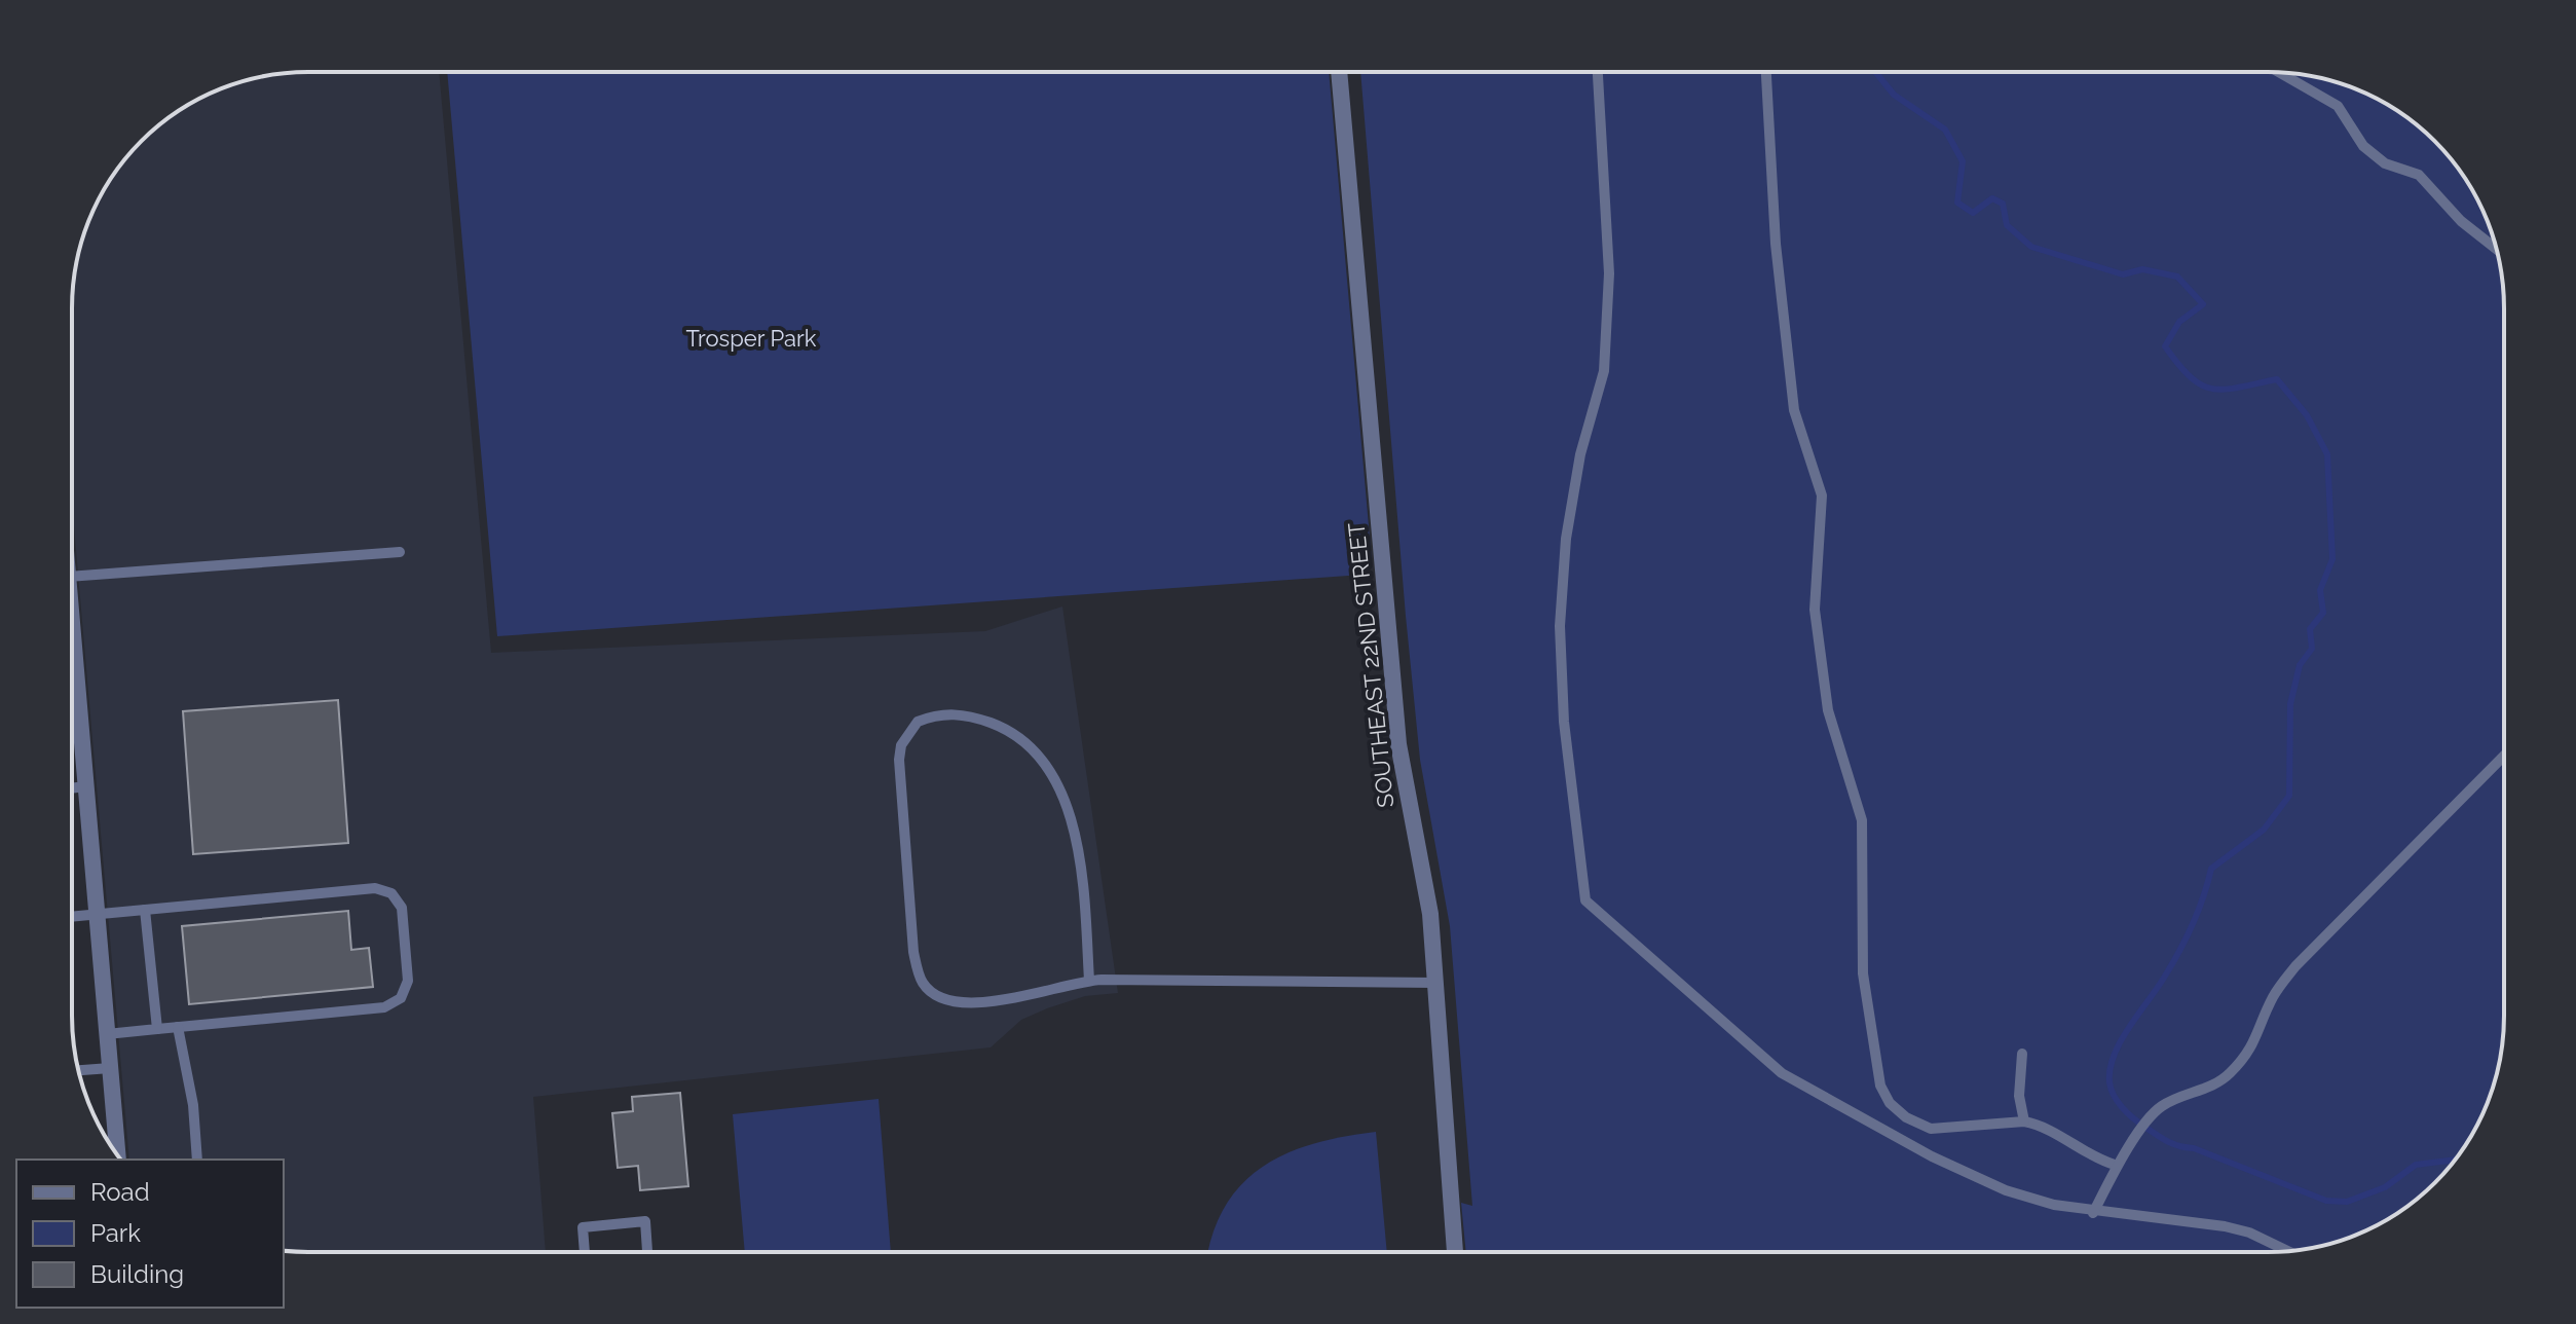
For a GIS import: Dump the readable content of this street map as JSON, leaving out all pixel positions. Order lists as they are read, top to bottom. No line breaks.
{"streets":{"street":["SOUTHEAST 22ND STREET"]},"parks":["Trosper Park"],"legend":["Road","Park","Building"]}
